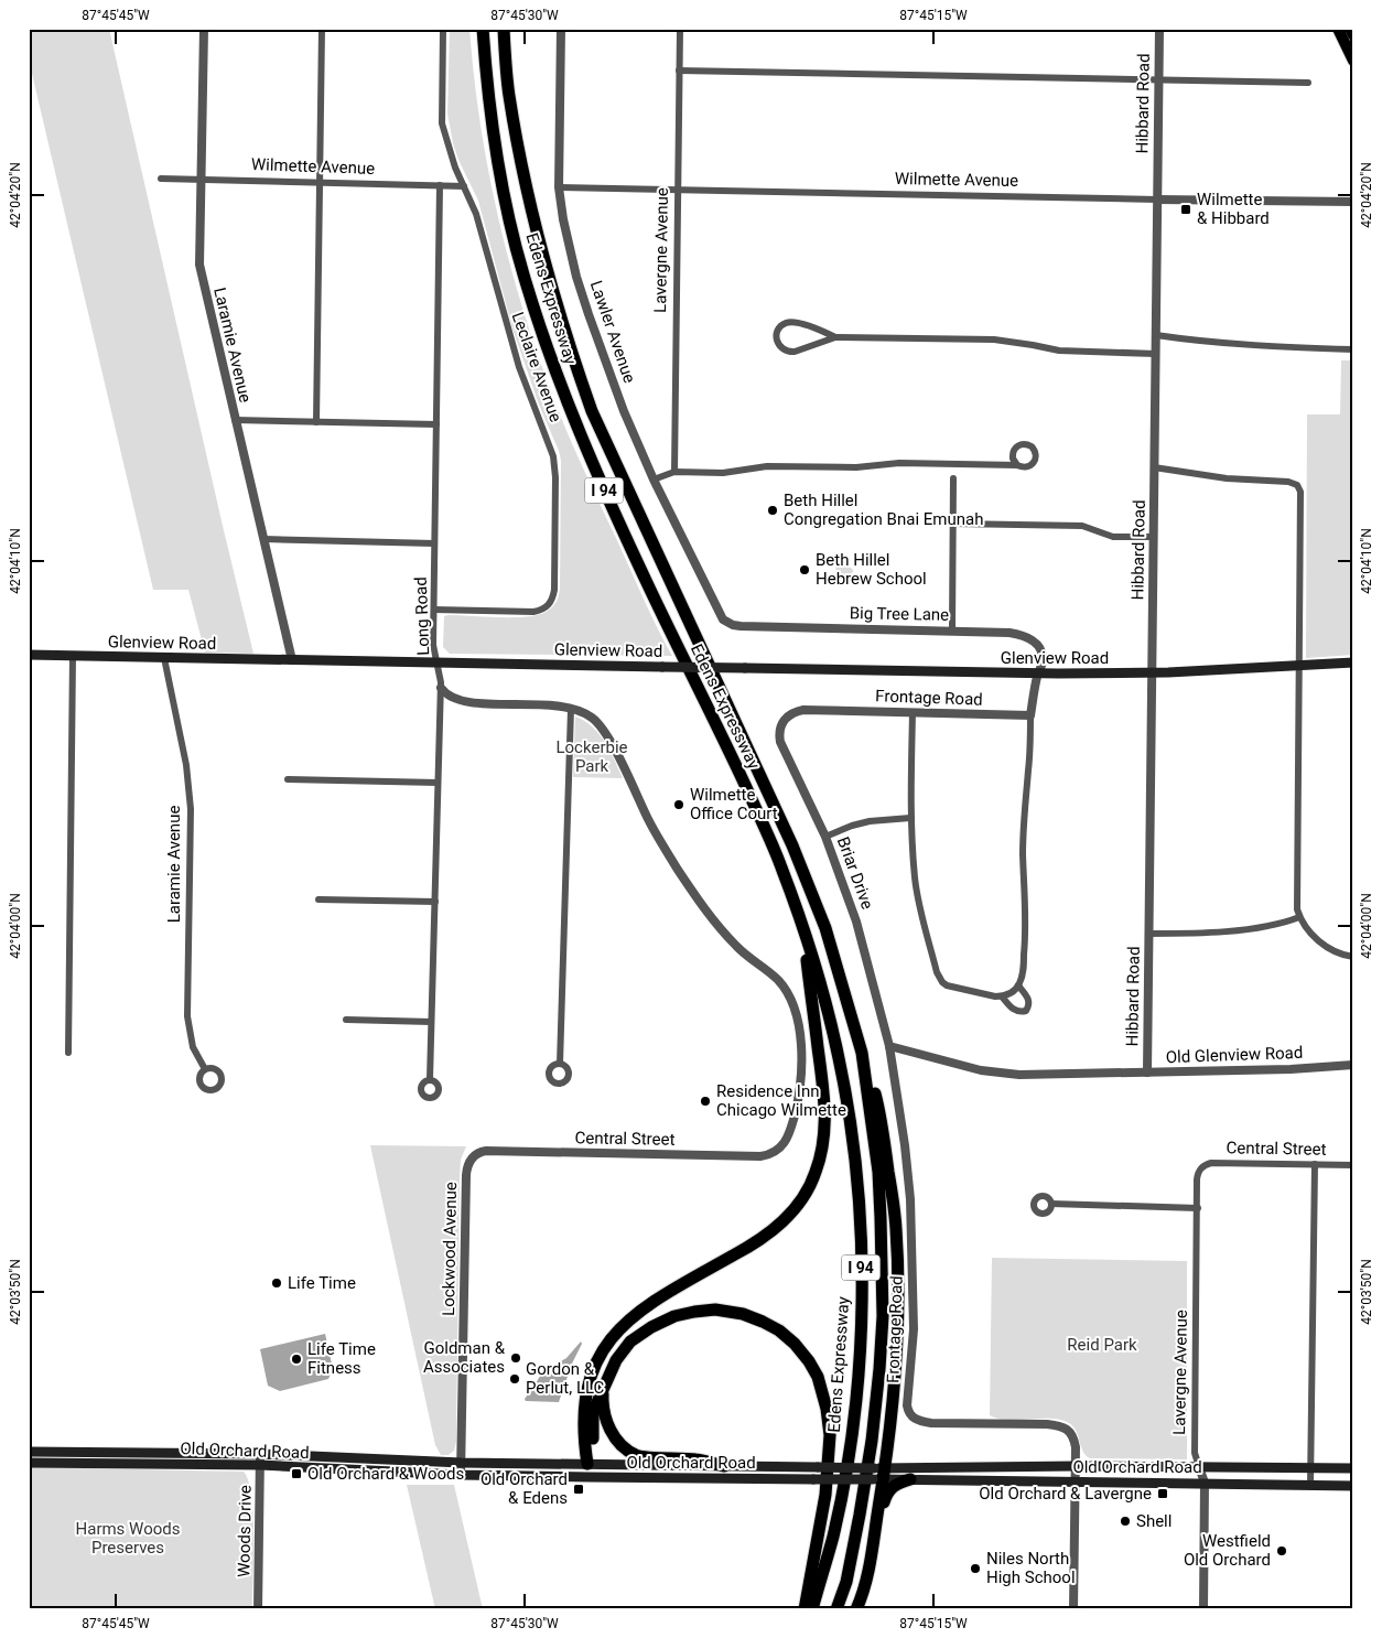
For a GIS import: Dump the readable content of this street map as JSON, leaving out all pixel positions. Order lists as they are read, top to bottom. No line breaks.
{"streets":{"highway":["Edens Expressway","I 94"],"main road":["Glenview Road","Old Orchard Road"],"street":["Hibbard Road","Wilmette Avenue","Lavergne Avenue","Lawler Avenue","Laramie Avenue","Leclaire Avenue","Big Tree Lane","Long Road","Frontage Road","Briar Drive","Old Glenview Road","Central Street","Lockwood Avenue","Woods Drive"]},"crossings":[["Hibbard Road","Wilmette Avenue"],["Hibbard Road","Glenview Road"],["Hibbard Road","Old Glenview Road"],["Wilmette Avenue","Lavergne Avenue"],["Wilmette Avenue","Lawler Avenue"],["Wilmette Avenue","Laramie Avenue"],["Wilmette Avenue","Leclaire Avenue"],["Wilmette Avenue","Long Road"],["Lavergne Avenue","Central Street"],["Lavergne Avenue","Old Orchard Road"],["Lawler Avenue","Big Tree Lane"],["Laramie Avenue","Glenview Road"],["Leclaire Avenue","Long Road"],["Big Tree Lane","Glenview Road"],["Long Road","Glenview Road"],["Frontage Road","Briar Drive"],["Frontage Road","Old Glenview Road"],["Frontage Road","Old Orchard Road"],["Briar Drive","Old Glenview Road"],["Central Street","Lockwood Avenue"],["Lockwood Avenue","Old Orchard Road"],["Old Orchard Road","Woods Drive"]],"parks":["Lockerbie Park","Reid Park","Harms Woods Preserves"],"places":{"transit":["Wilmette & Hibbard","Old Orchard & Woods","Old Orchard & Edens","Old Orchard & Lavergne"],"other":["Beth Hillel Congregation Bnai Emunah","Beth Hillel Hebrew School","Wilmette Office Court","Residence Inn Chicago Wilmette","Life Time","Goldman & Associates","Life Time Fitness","Gordon & Perlut, LLC","Shell","Westfield Old Orchard","Niles North High School"]},"coordinates":["87°45'45\"W","87°45'30\"W","87°45'15\"W","42°04'20\"N","42°04'10\"N","42°04'00\"N","42°03'50\"N"]}
